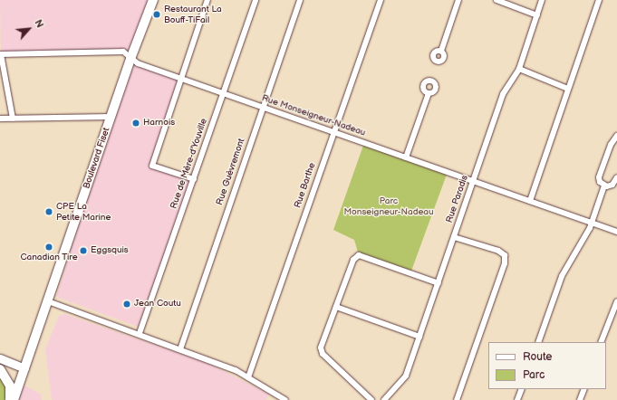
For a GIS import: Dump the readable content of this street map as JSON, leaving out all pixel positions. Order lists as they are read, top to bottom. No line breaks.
{"streets":{"main road":["Boulevard Fiset"],"street":["Rue Monseigneur-Nadeau","Rue de Mère-d'Youville","Rue Guèvremont","Rue Barthe","Rue Paradis"]},"crossings":[["Rue Monseigneur-Nadeau","Boulevard Fiset"],["Rue Monseigneur-Nadeau","Rue de Mère-d'Youville"],["Rue Monseigneur-Nadeau","Rue Guèvremont"],["Rue Monseigneur-Nadeau","Rue Barthe"],["Rue Monseigneur-Nadeau","Rue Paradis"]],"parks":["Parc Monseigneur-Nadeau"],"places":["Restaurant La Bouff-TiFail","Harnois","CPE La Petite Marine","Canadian Tire","Eggsquis","Jean Coutu"],"legend":["Route","Parc"],"north":"top right"}
